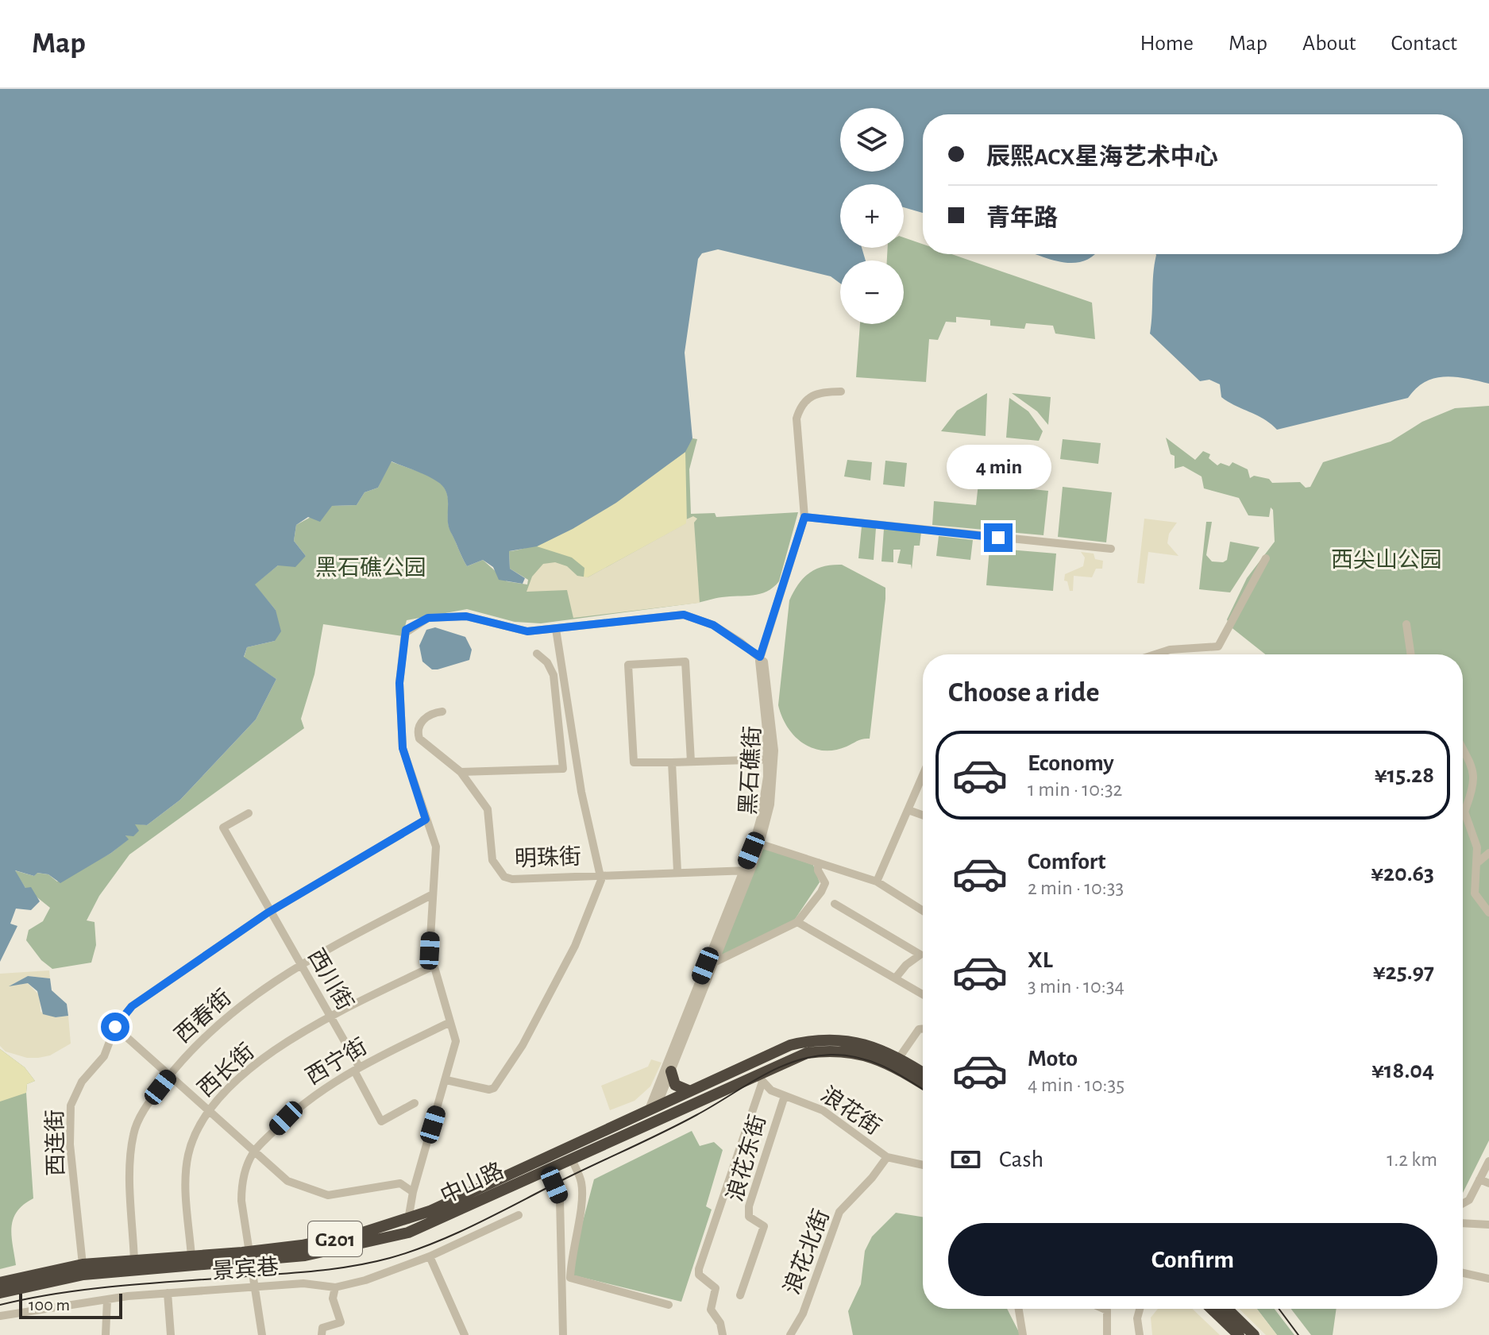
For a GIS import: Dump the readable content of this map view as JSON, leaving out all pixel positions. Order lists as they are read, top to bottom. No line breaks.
{"streets":{"highway":["中山路","G201"],"street":["黑石礁街","明珠街","西川街","西春街","西宁街","西长街","浪花街","西连街","浪花东街","浪花北街","景宾巷"]},"crossings":[["黑石礁街","明珠街"],["黑石礁街","中山路"],["西川街","西春街"],["西川街","西宁街"],["西川街","西长街"],["西川街","西连街"],["西春街","中山路"],["西宁街","中山路"],["西宁街","景宾巷"],["西长街","中山路"],["浪花街","浪花东街"],["浪花街","中山路"],["浪花街","浪花北街"],["西连街","中山路"]],"parks":["西尖山公园","黑石礁公园"],"scale_bar":"100 m","page":{"header":"Map","nav":["Home","Map","About","Contact"],"map_buttons":["+","−"],"banner":["辰熙ACX星海艺术中心","青年路"],"bubble":"4 min","heading":"Choose a ride","list":[{"name":"Economy","note":"1 min · 10:32","value":"¥15.28"},{"name":"Comfort","note":"2 min · 10:33","value":"¥20.63"},{"name":"XL","note":"3 min · 10:34","value":"¥25.97"},{"name":"Moto","note":"4 min · 10:35","value":"¥18.04"}],"pay":["Cash","1.2 km"],"buttons":"Confirm","scale":"100 m"}}
